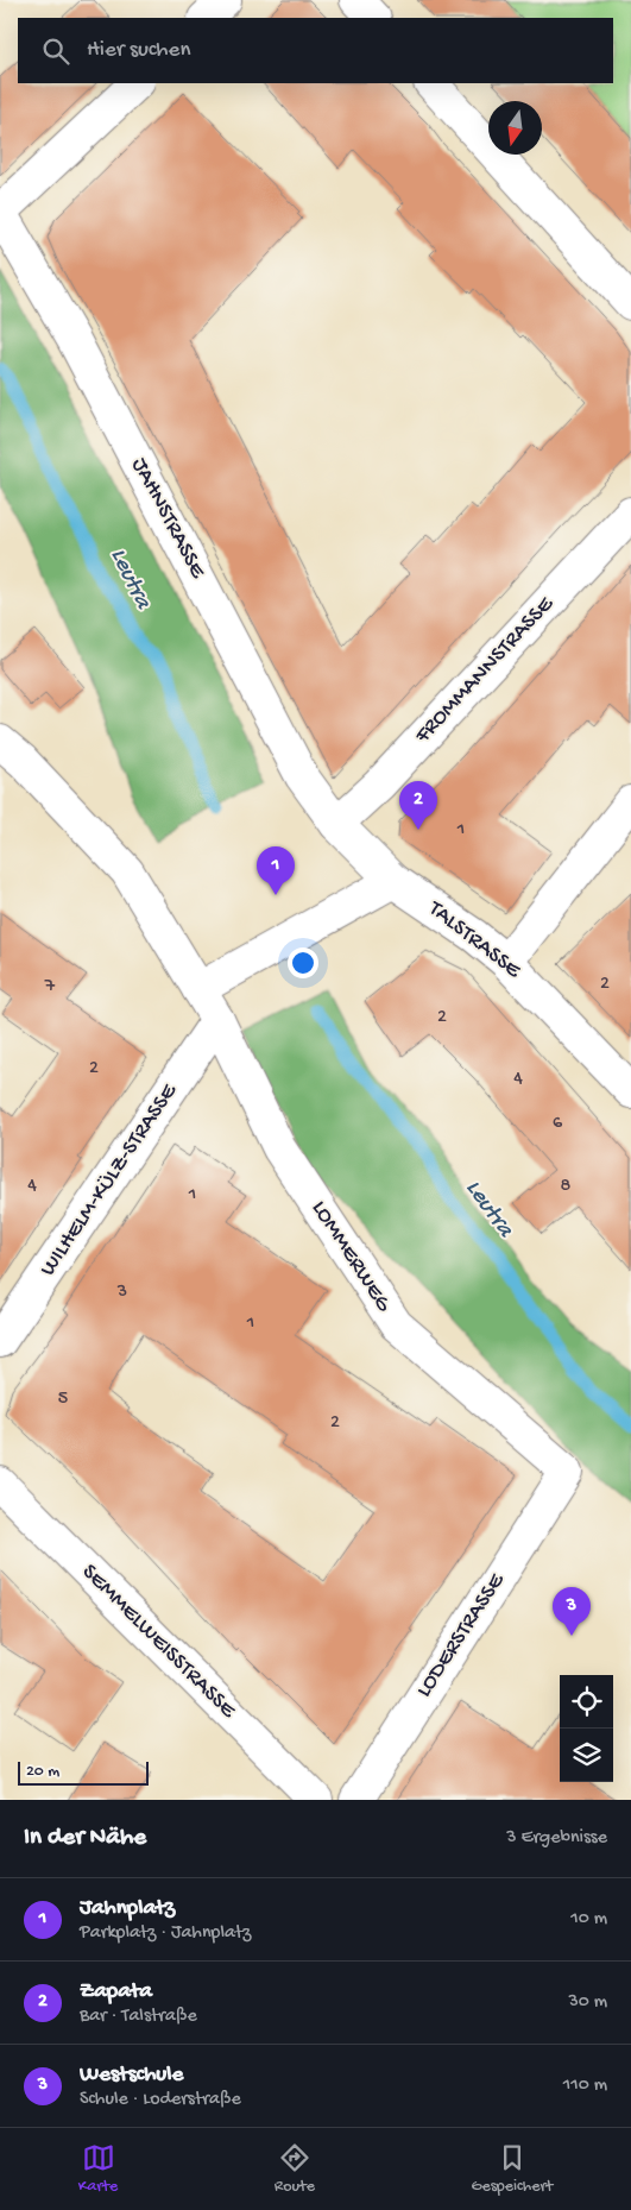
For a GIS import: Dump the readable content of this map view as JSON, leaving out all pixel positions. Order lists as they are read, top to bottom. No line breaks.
{"streets":{"street":["JAHNSTRASSE","FROMMANNSTRASSE","TALSTRASSE","WILHELM-KÜLZ-STRASSE","LOMMERWEG","LODERSTRASSE","SEMMELWEISSTRASSE"]},"crossings":[["JAHNSTRASSE","FROMMANNSTRASSE"],["JAHNSTRASSE","TALSTRASSE"],["FROMMANNSTRASSE","TALSTRASSE"],["WILHELM-KÜLZ-STRASSE","LOMMERWEG"],["LOMMERWEG","LODERSTRASSE"]],"water":["Leutra"],"house_numbers":["1","2","7","2","2","4","6","4","8","1","3","1","5","2"],"scale_bar":"20 m","north":"bottom","page":{"search":"Hier suchen","pins":["2","1","3"],"scale":"20 m","heading":["In der Nähe","3 Ergebnisse"],"list":[{"mark":"1","name":"Jahnplatz","note":"Parkplatz · Jahnplatz","value":"10 m"},{"mark":"2","name":"Zapata","note":"Bar · Talstraße","value":"30 m"},{"mark":"3","name":"Westschule","note":"Schule · Loderstraße","value":"110 m"}],"nav":["Karte","Route","Gespeichert"]}}
